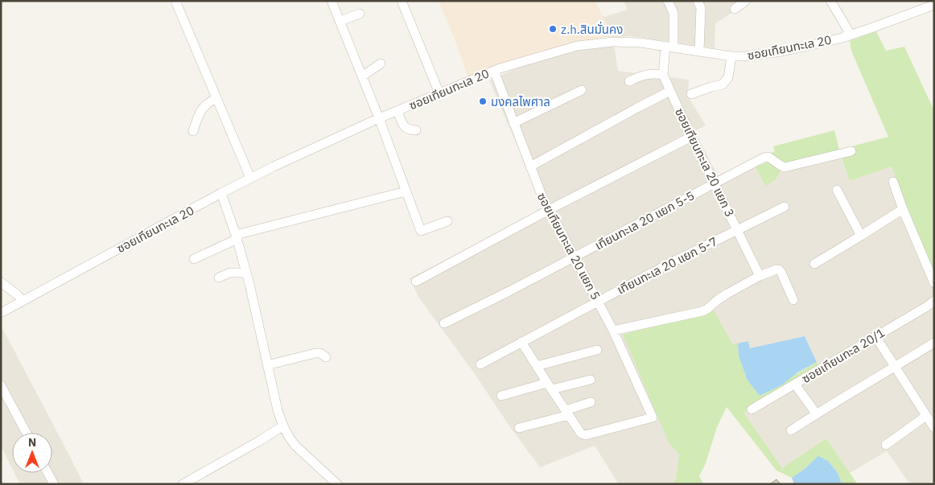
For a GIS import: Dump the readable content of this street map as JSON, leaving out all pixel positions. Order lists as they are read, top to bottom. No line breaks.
{"streets":{"street":["ซอยเทียนทะเล 20","ซอยเทียนทะเล 20 แยก 3","เทียนทะเล 20 แยก 5-5","ซอยเทียนทะเล 20 แยก 5","เทียนทะเล 20 แยก 5-7","ซอยเทียนทะล 20/1"]},"crossings":[["ซอยเทียนทะเล 20","ซอยเทียนทะเล 20 แยก 3"],["ซอยเทียนทะเล 20","ซอยเทียนทะเล 20 แยก 5"],["ซอยเทียนทะเล 20 แยก 3","เทียนทะเล 20 แยก 5-5"],["ซอยเทียนทะเล 20 แยก 3","เทียนทะเล 20 แยก 5-7"],["เทียนทะเล 20 แยก 5-5","ซอยเทียนทะเล 20 แยก 5"],["ซอยเทียนทะเล 20 แยก 5","เทียนทะเล 20 แยก 5-7"]],"places":["z.h.สินมั่นคง","มงคลไพศาล"],"north":"top"}
